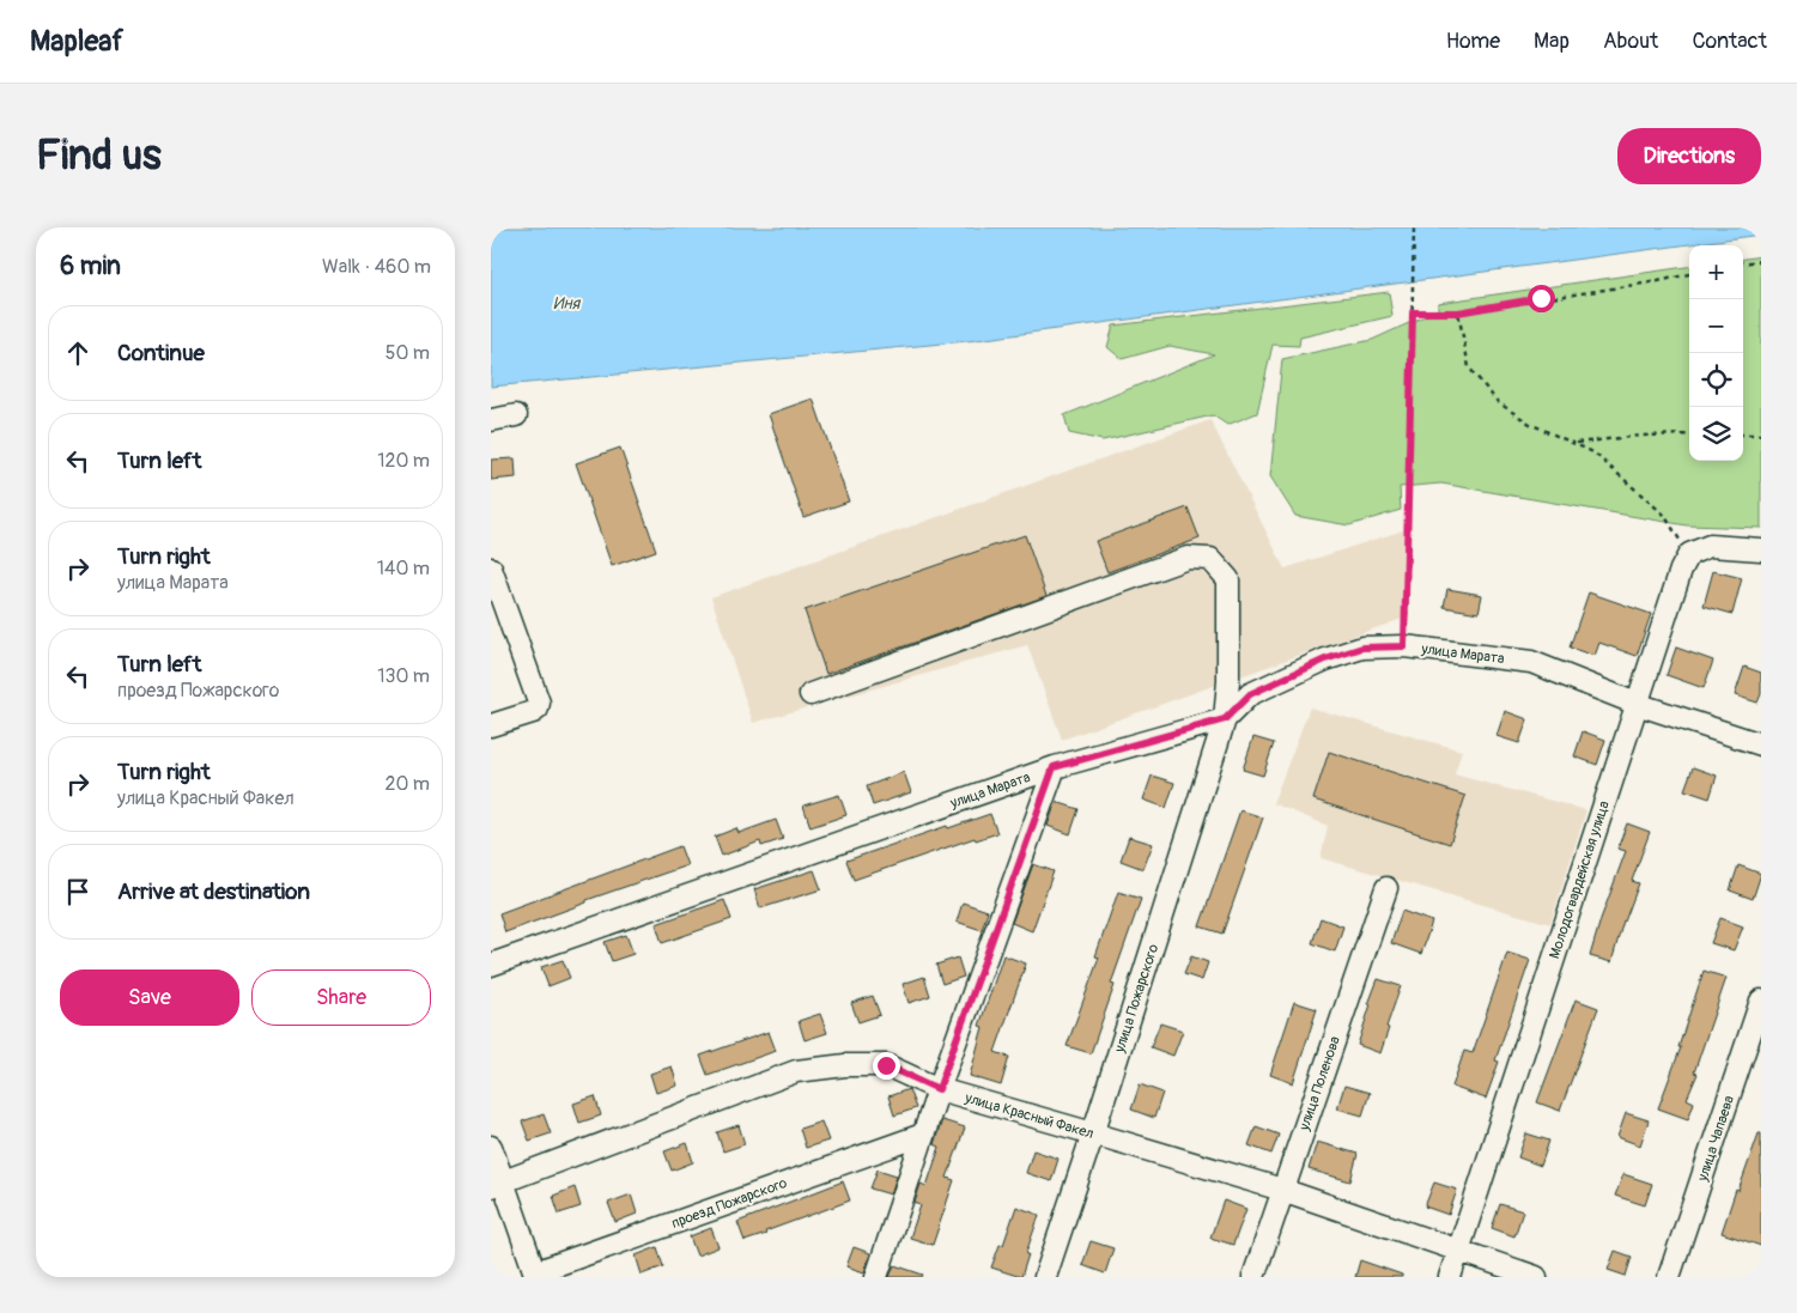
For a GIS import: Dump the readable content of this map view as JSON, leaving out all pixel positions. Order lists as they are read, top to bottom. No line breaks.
{"streets":{"street":["улица Марата","Молодогвардейская улица","улица Пожарского","улица Поленова","улица Красный Факел","улица Чапаева","проезд Пожарского"]},"crossings":[["улица Марата","Молодогвардейская улица"],["улица Марата","улица Пожарского"],["Молодогвардейская улица","улица Красный Факел"],["улица Пожарского","улица Красный Факел"],["улица Поленова","улица Красный Факел"]],"water":["Иня"],"page":{"header":"Mapleaf","nav":["Home","Map","About","Contact"],"buttons":["Directions",["Save","Share"]],"title":"Find us","heading":["6 min","Walk · 460 m"],"map_buttons":["+","−"],"list":[["Continue","50 m"],["Turn left","120 m"],["Turn right","улица Марата","140 m"],["Turn left","проезд Пожарского","130 m"],["Turn right","улица Красный Факел","20 m"],"Arrive at destination"]}}
